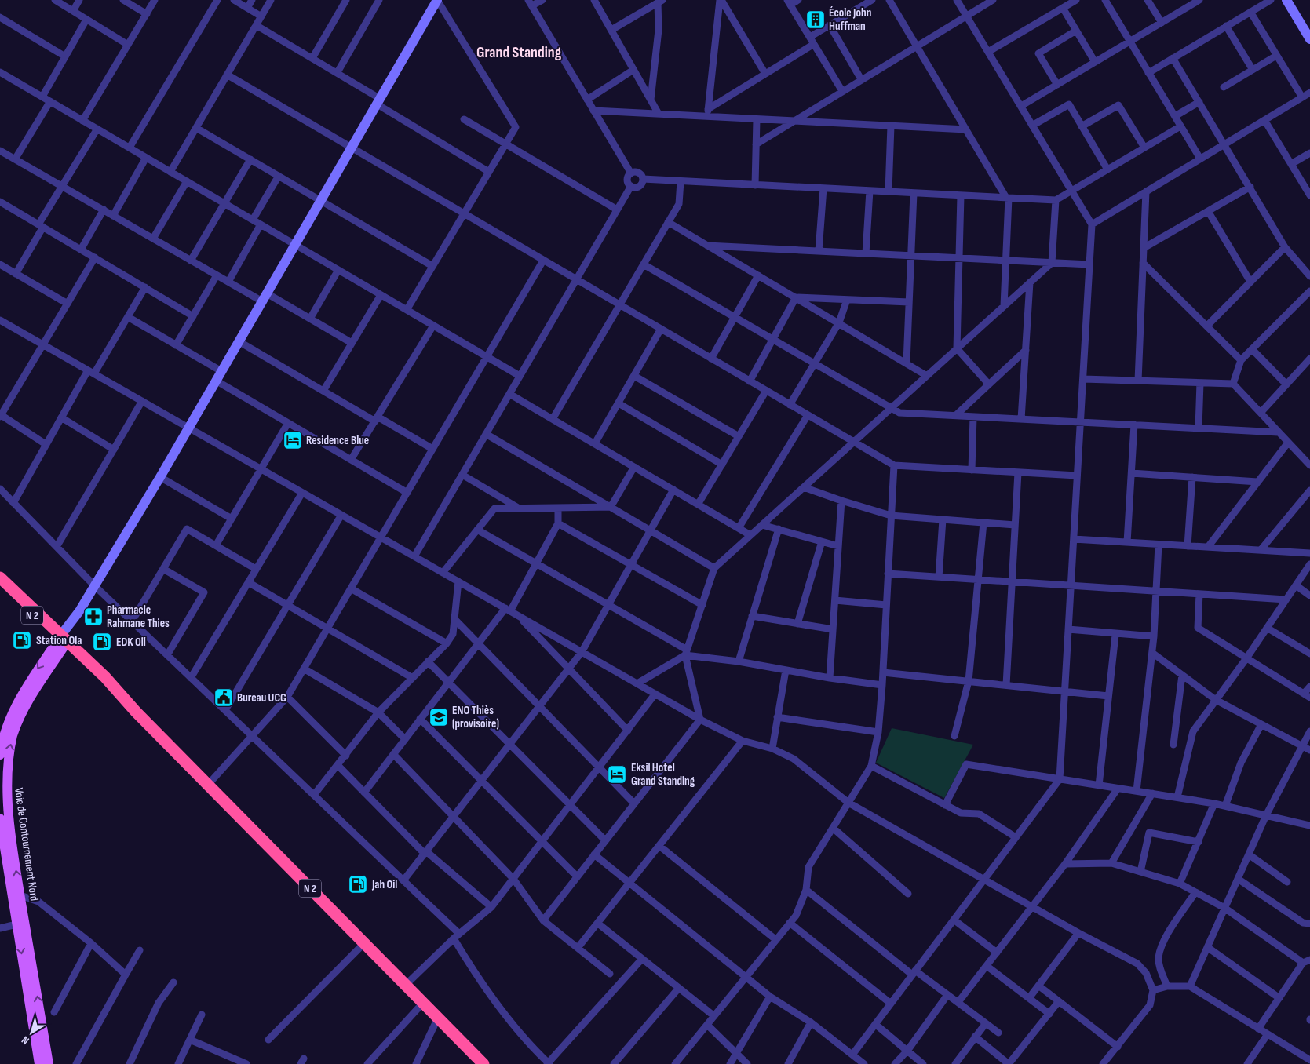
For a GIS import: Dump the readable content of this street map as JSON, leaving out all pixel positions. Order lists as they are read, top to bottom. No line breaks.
{"streets":{"highway":["N 2"],"main road":["Voie de Contournement Nord"]},"crossings":[["N 2","Voie de Contournement Nord"]],"districts":["Grand Standing"],"places":{"building":["École John Huffman"],"hotel":["Residence Blue","Eksil Hotel Grand Standing"],"pharmacy":["Pharmacie Rahmane Thies"],"fuel station":["Station Ola","EDK Oil","Jah Oil"],"public building":["Bureau UCG"],"school or university":["ENO Thiès (provisoire)"]},"north":"bottom left"}
